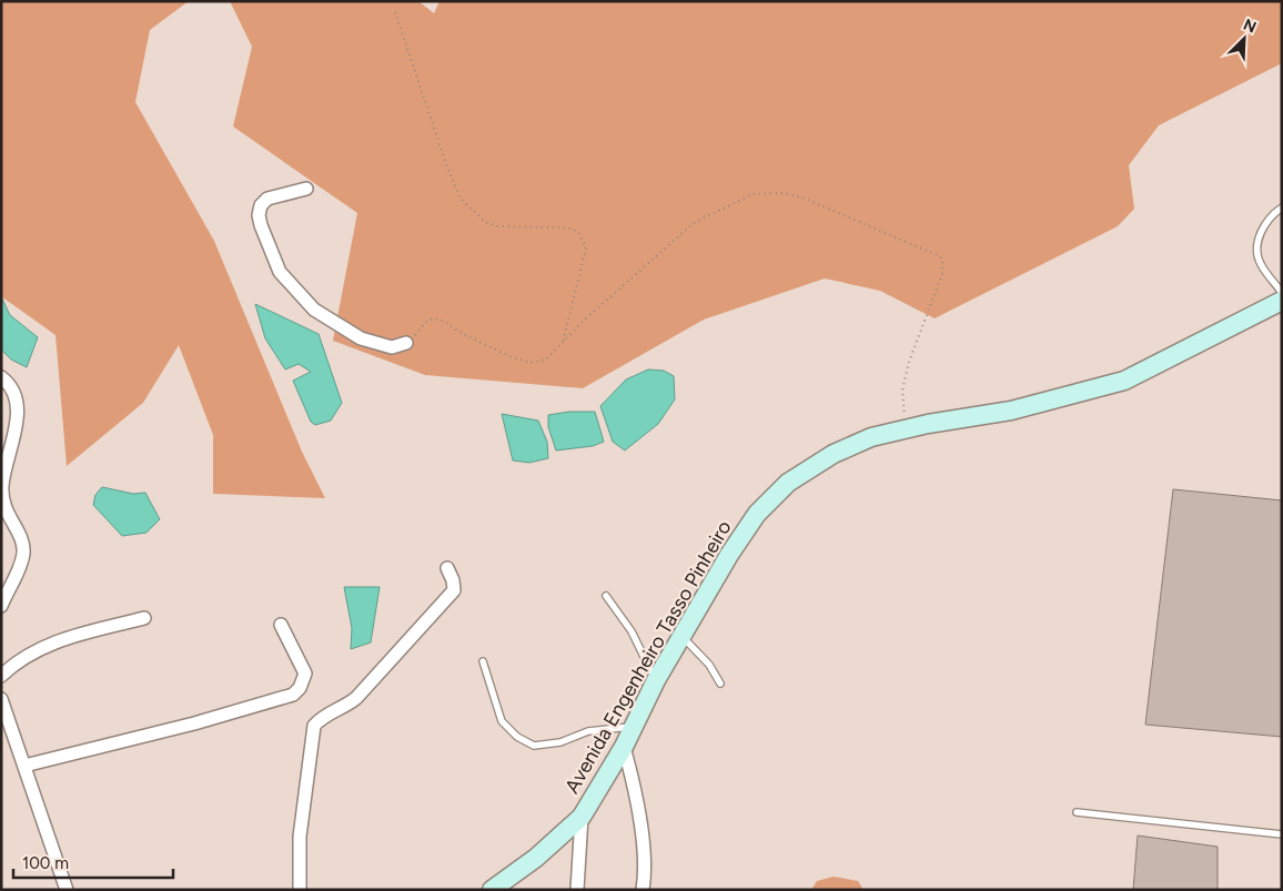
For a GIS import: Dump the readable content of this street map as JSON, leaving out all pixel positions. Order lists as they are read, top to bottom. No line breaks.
{"streets":{"main road":["Avenida Engenheiro Tasso Pinheiro"]},"scale_bar":"100 m","north":"top right"}
